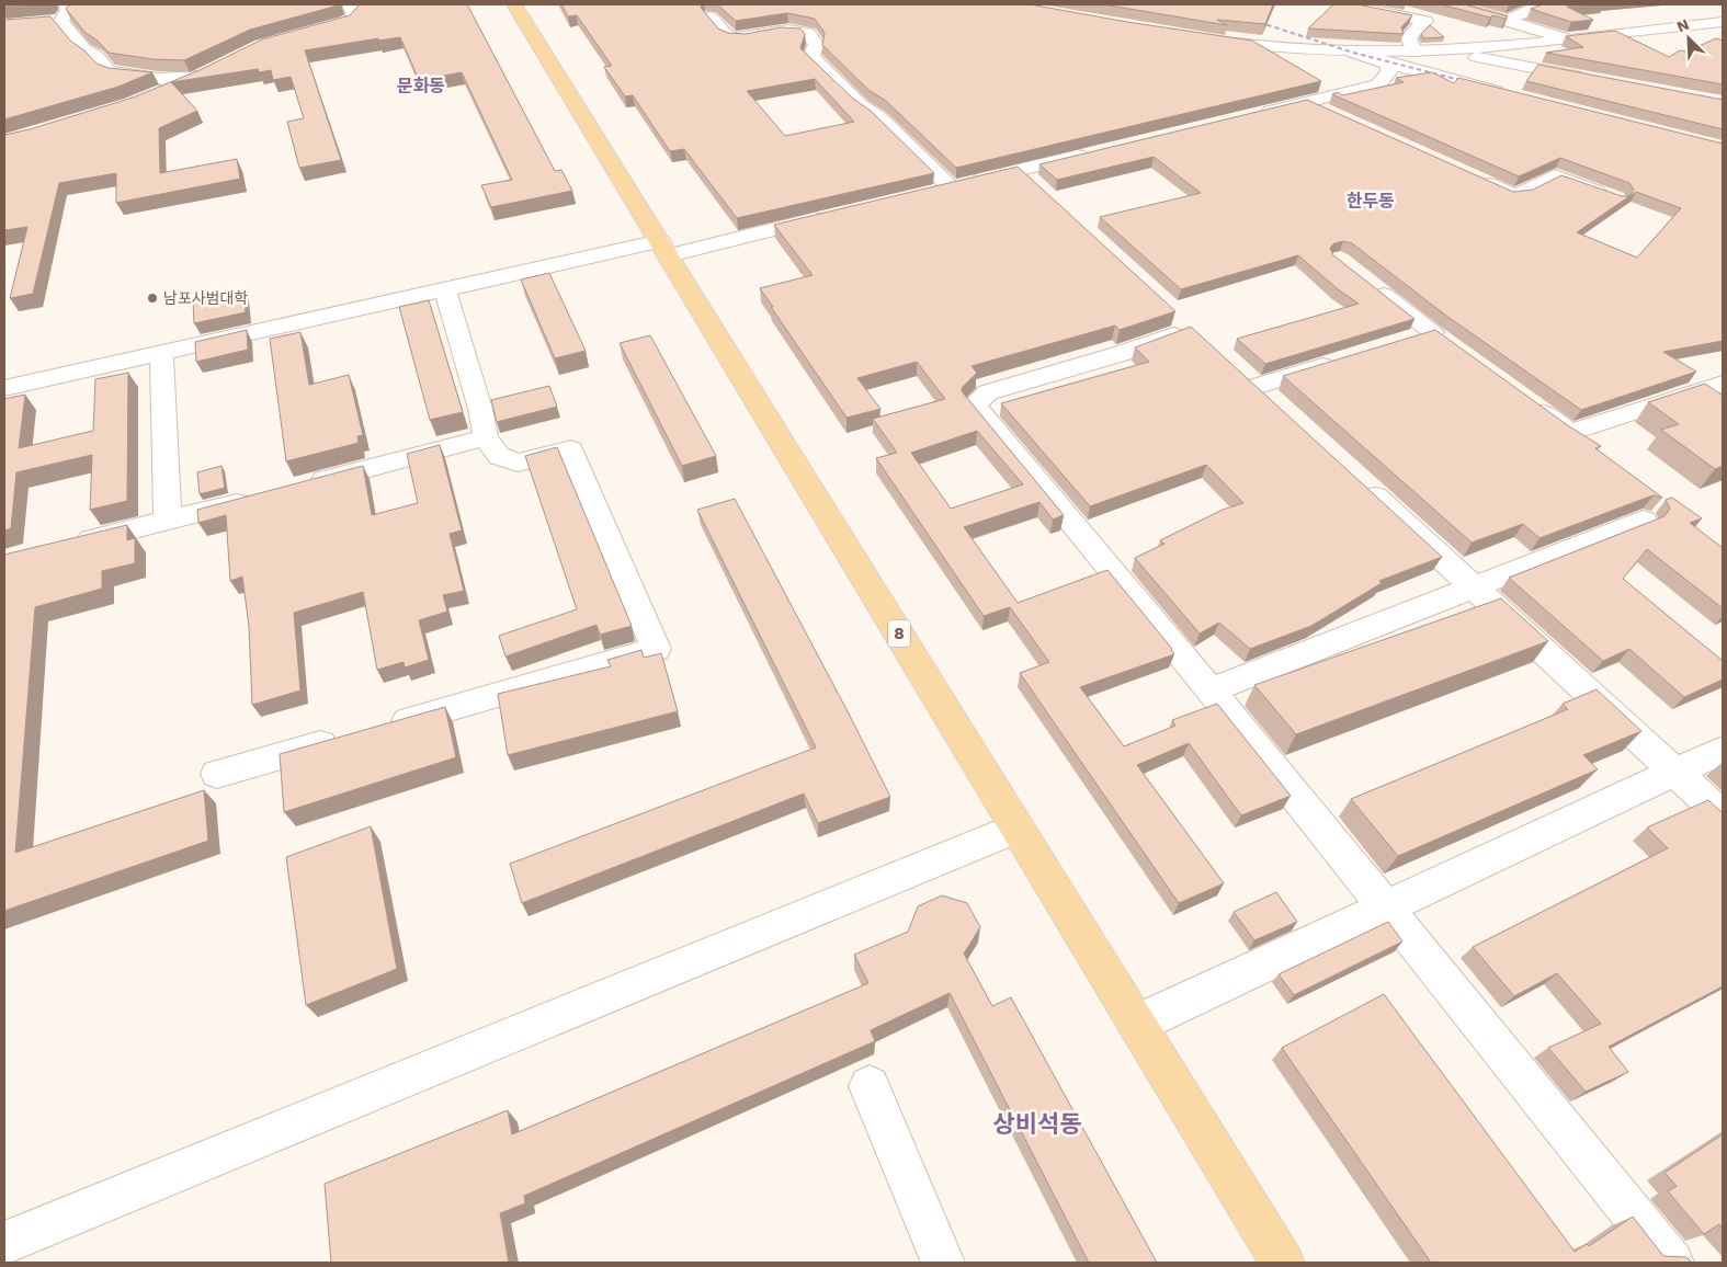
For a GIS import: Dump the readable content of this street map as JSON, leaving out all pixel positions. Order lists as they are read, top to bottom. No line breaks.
{"streets":{"main road":["8"]},"districts":["문화동","한두동","상비석동"],"places":["남포사범대학"],"north":"top left"}
